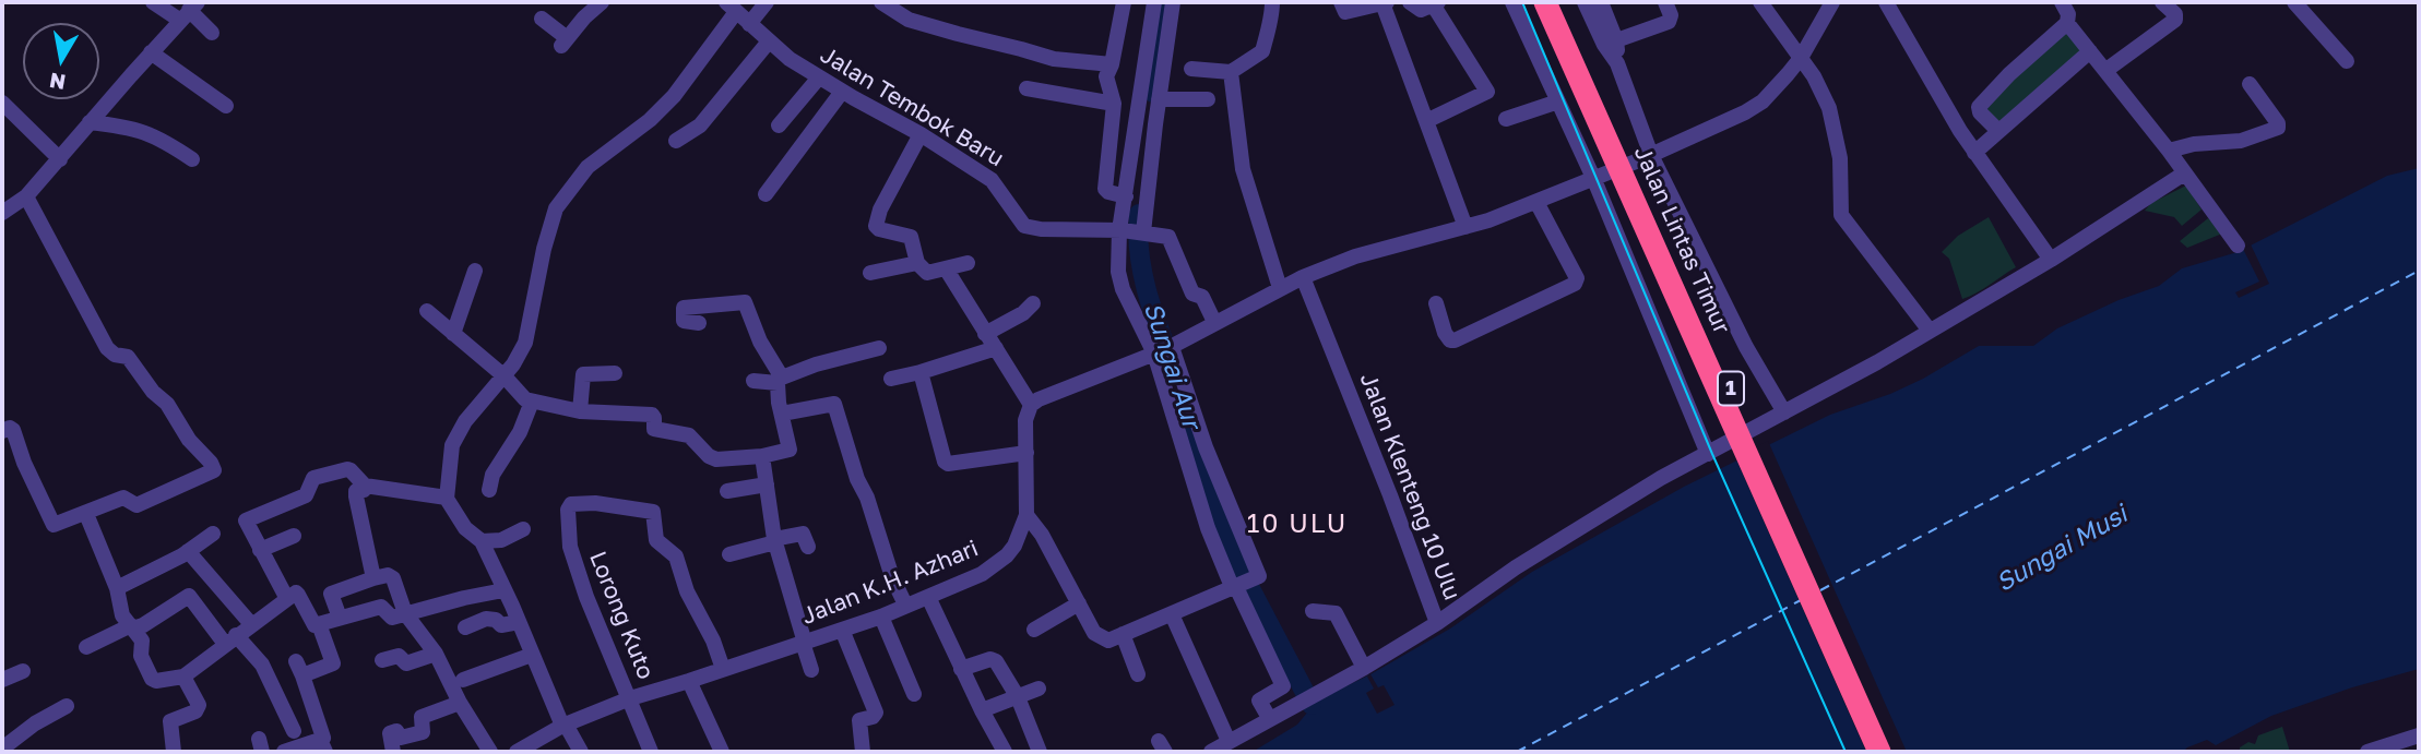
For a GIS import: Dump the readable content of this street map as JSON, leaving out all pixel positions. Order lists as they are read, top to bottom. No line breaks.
{"streets":{"highway":["Jalan Lintas Timur","1"],"street":["Jalan Tembok Baru","Jalan Klenteng 10 Ulu","Jalan K.H. Azhari","Lorong Kuto"]},"crossings":[["Jalan K.H. Azhari","Lorong Kuto"]],"districts":["10 ULU"],"water":["Sungai Aur","Sungai Musi"],"north":"bottom"}
